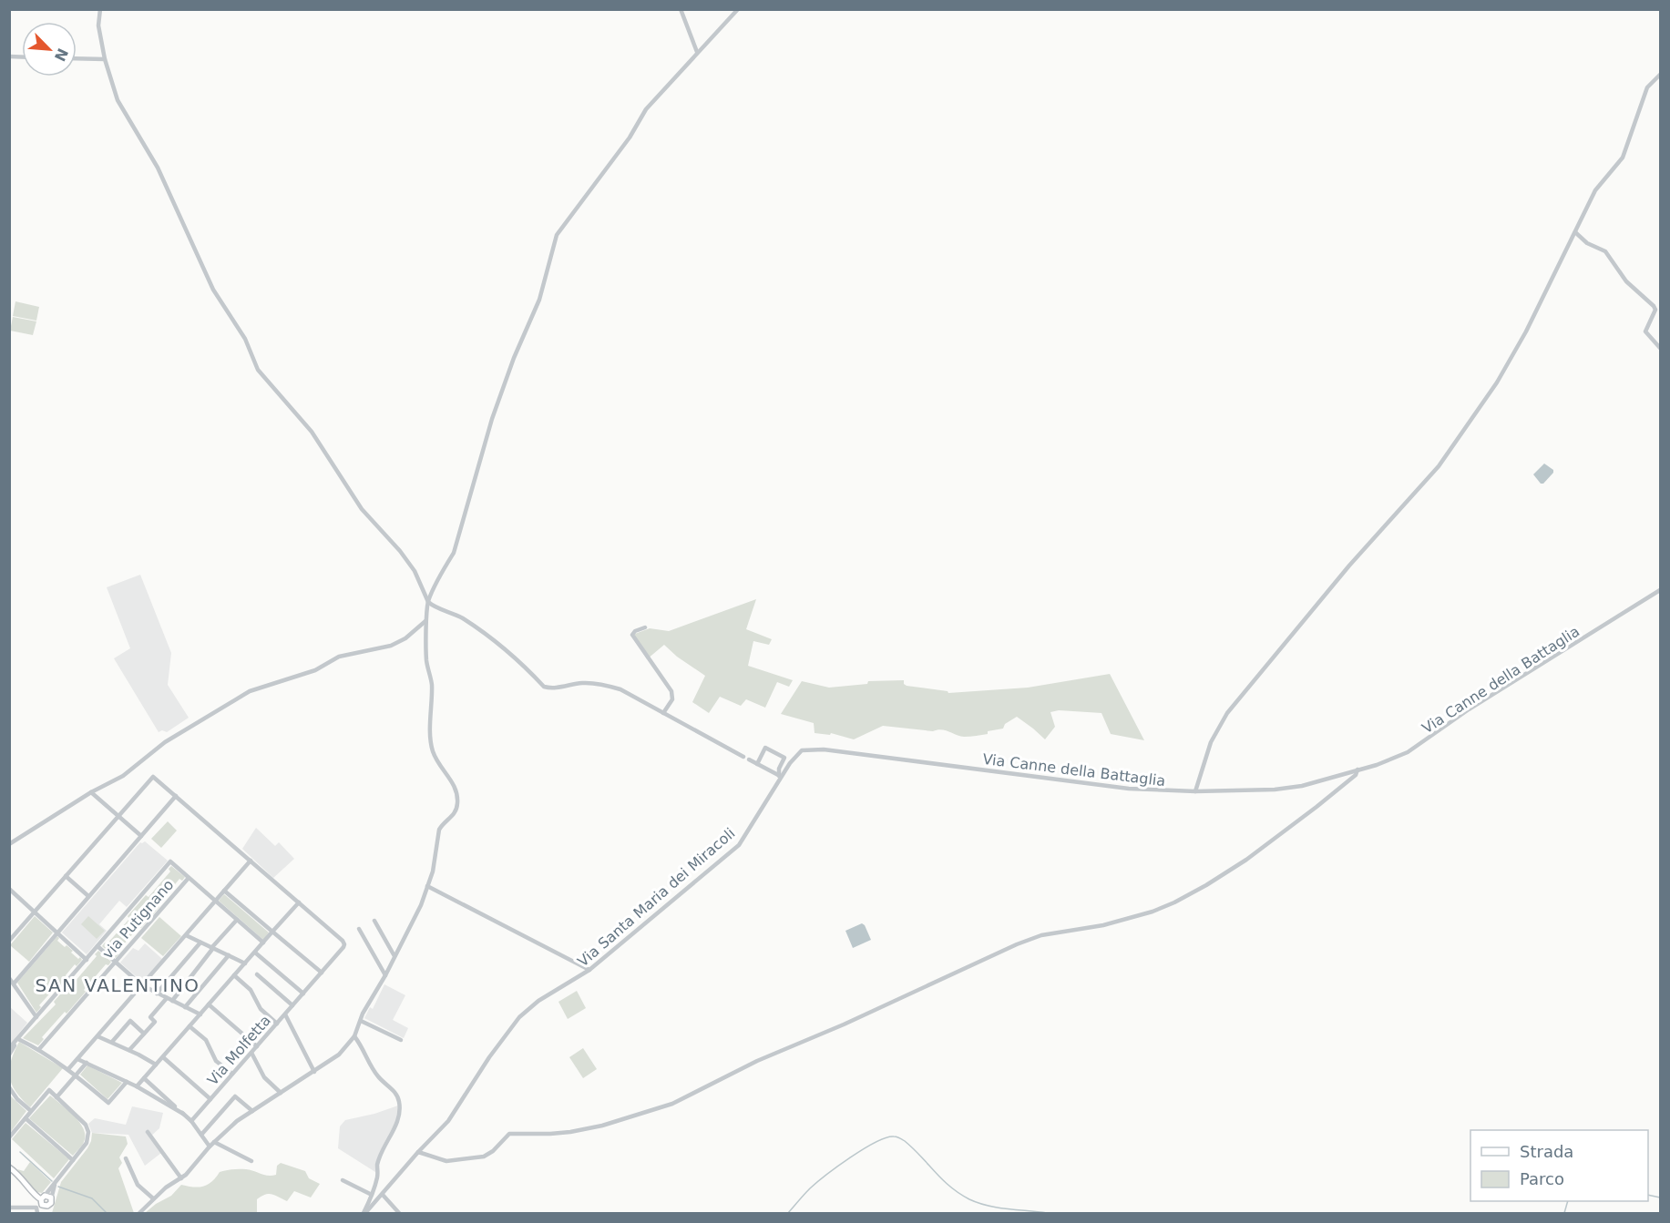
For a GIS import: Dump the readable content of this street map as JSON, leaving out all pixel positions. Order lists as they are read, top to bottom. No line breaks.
{"streets":{"street":["Via Canne della Battaglia","Via Santa Maria dei Miracoli","via Putignano","Via Molfetta"]},"crossings":[["Via Canne della Battaglia","Via Santa Maria dei Miracoli"]],"districts":["SAN VALENTINO"],"legend":["Strada","Parco"],"north":"bottom right"}
